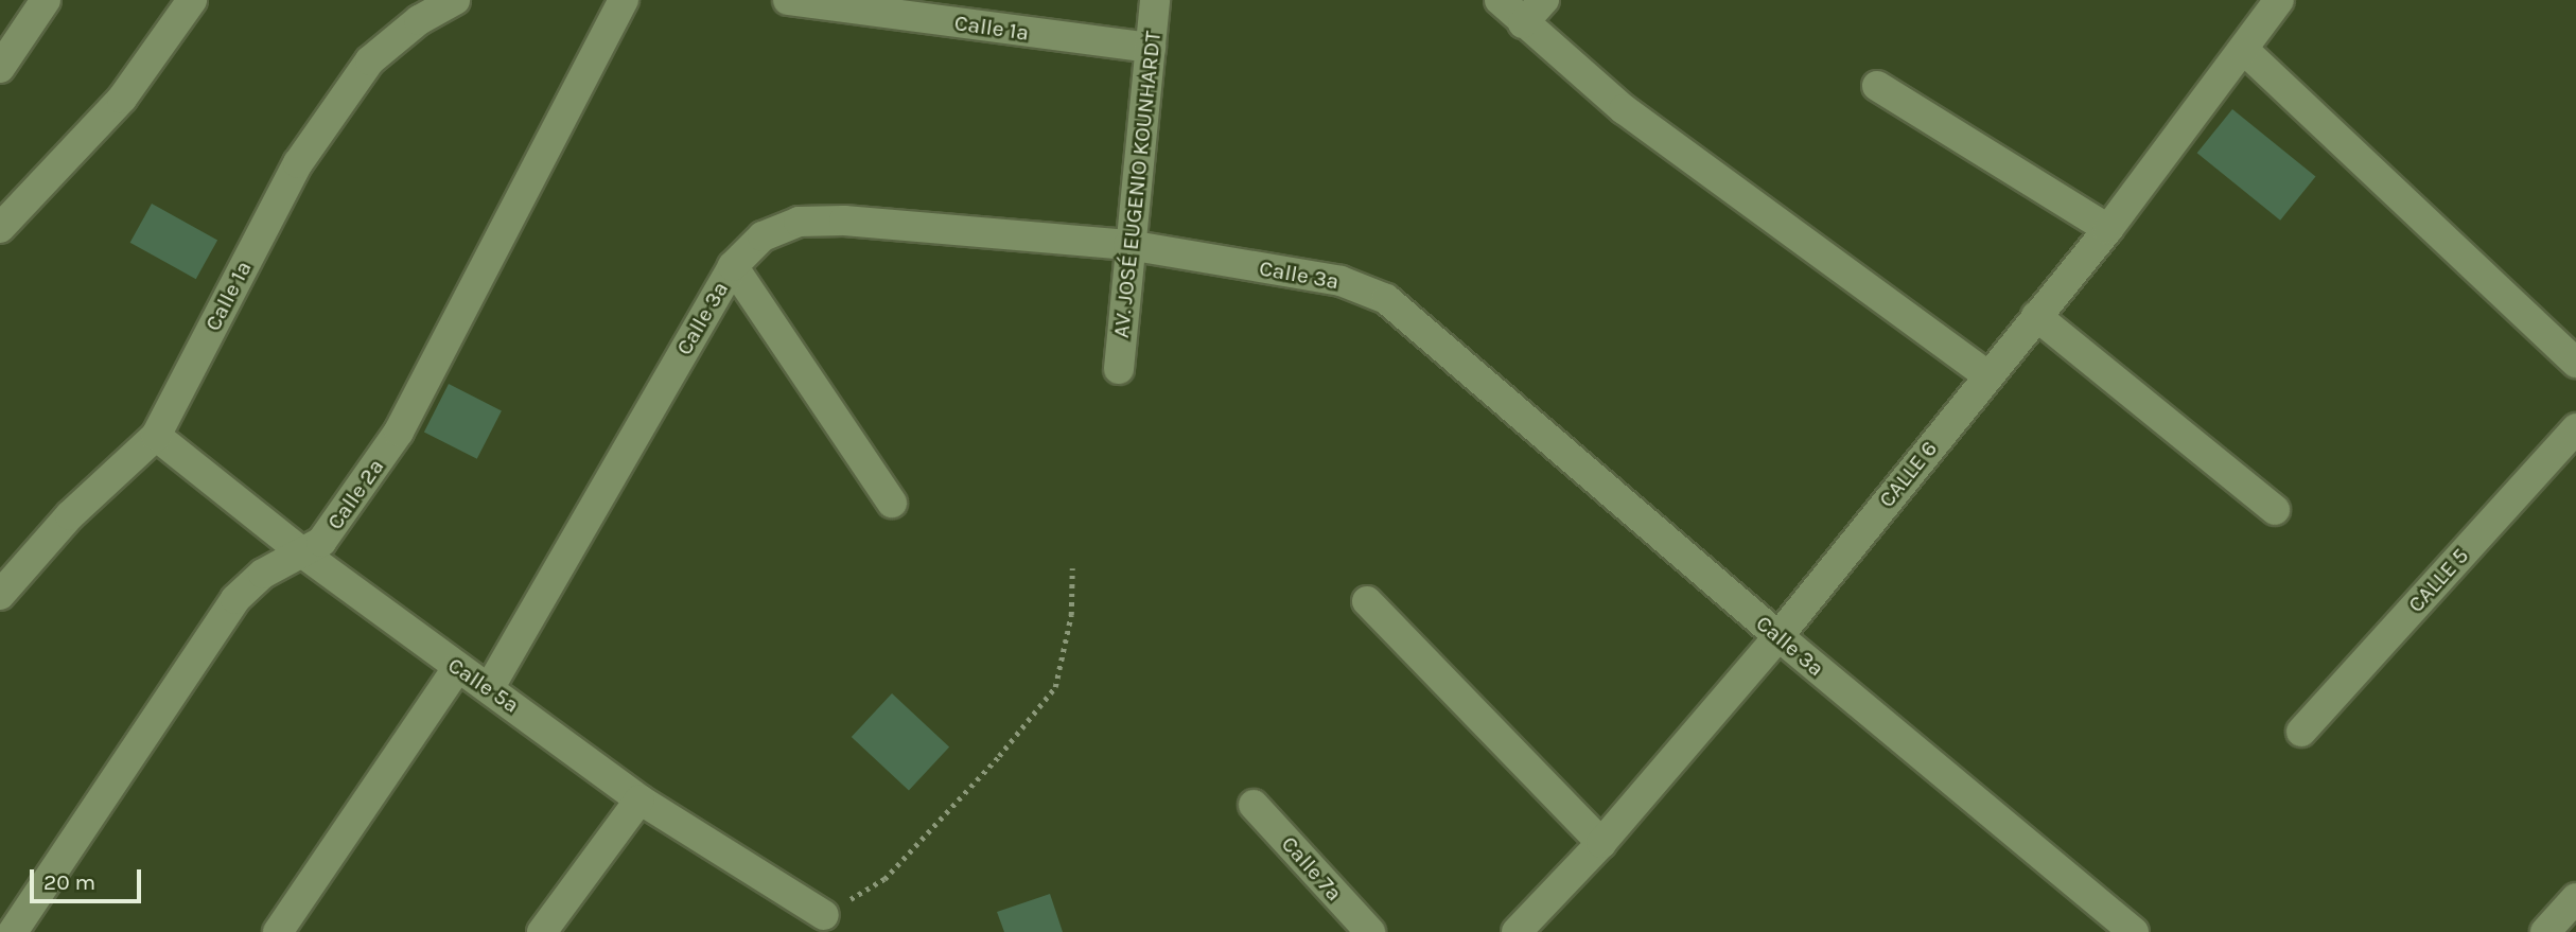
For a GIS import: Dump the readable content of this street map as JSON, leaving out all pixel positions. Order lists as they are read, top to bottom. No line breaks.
{"streets":{"street":["Calle 1ª","AV. JOSÉ EUGENIO KOUNHARDT","Calle 3ª","CALLE 6","Calle 2ª","CALLE 5","Calle 5ª","Calle 7ª"]},"crossings":[["Calle 1ª","AV. JOSÉ EUGENIO KOUNHARDT"],["Calle 1ª","Calle 5ª"],["AV. JOSÉ EUGENIO KOUNHARDT","Calle 3ª"],["Calle 3ª","CALLE 6"],["Calle 3ª","Calle 5ª"],["Calle 2ª","Calle 5ª"]],"scale_bar":"20 m"}
